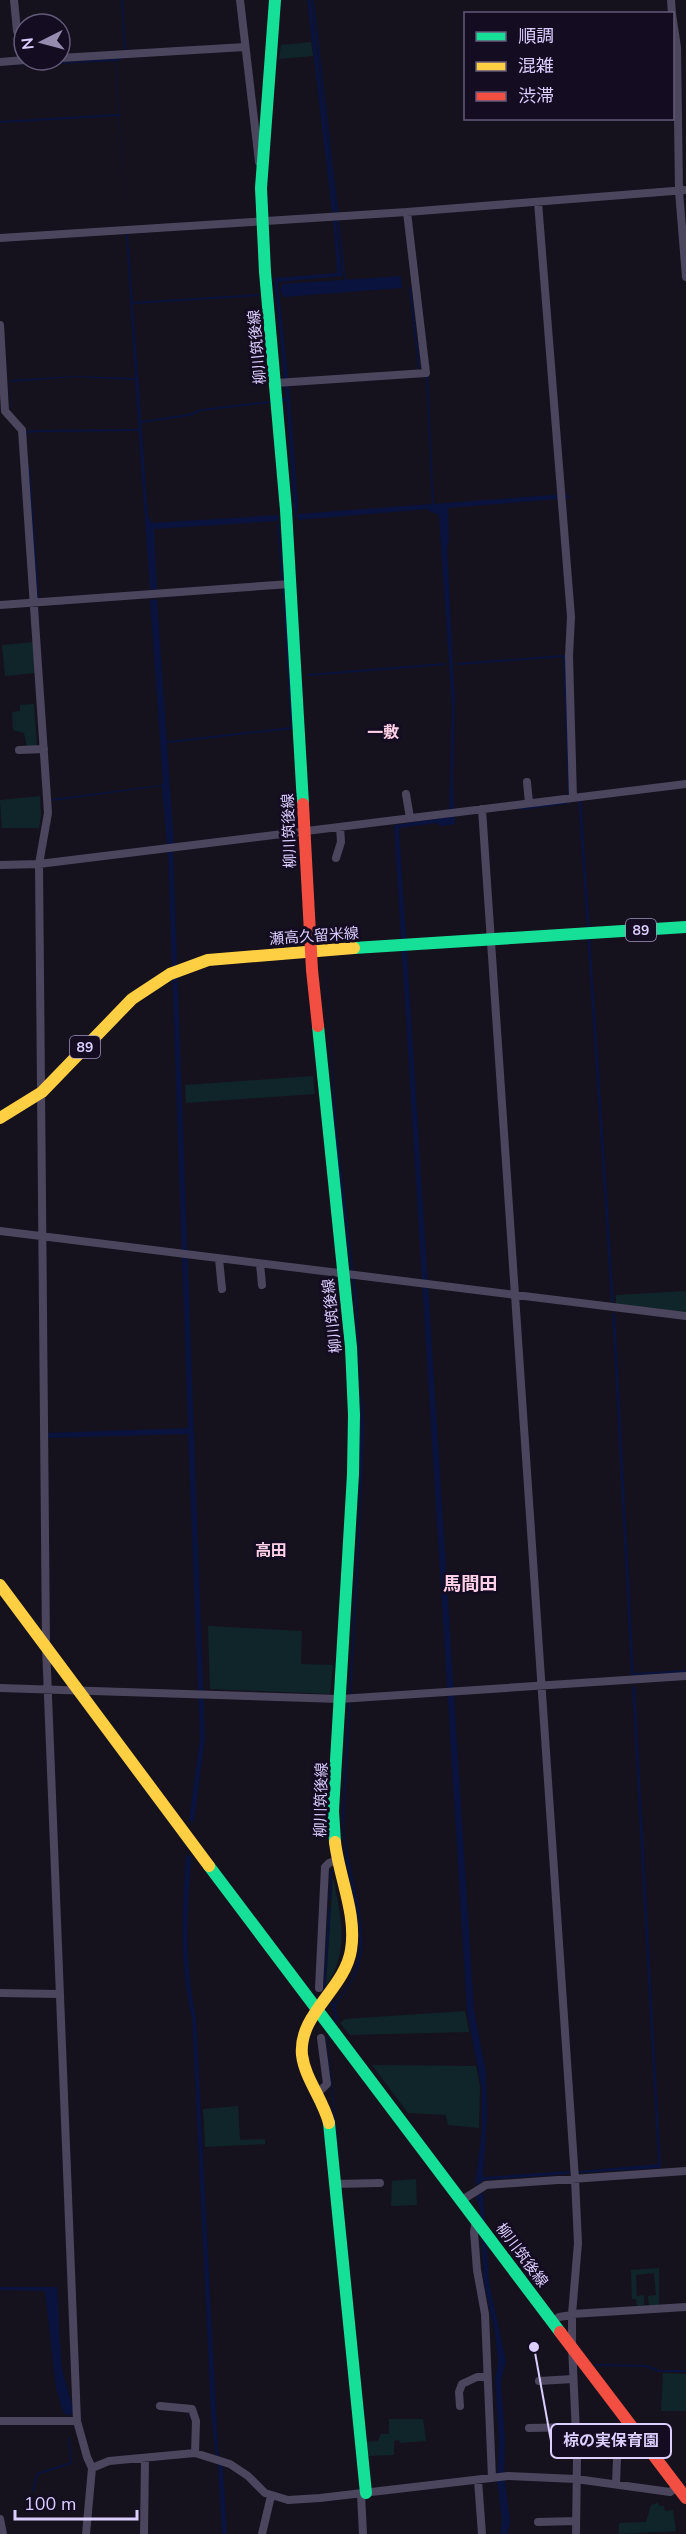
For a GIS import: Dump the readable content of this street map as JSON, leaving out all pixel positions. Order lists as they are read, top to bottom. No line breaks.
{"streets":{"main road":["柳川筑後線","89","瀬高久留米線"]},"crossings":[["柳川筑後線","瀬高久留米線"]],"districts":["一敷","高田","馬間田"],"places":["椋の実保育園"],"legend":["順調","混雑","渋滞"],"scale_bar":"100 m","north":"left"}
